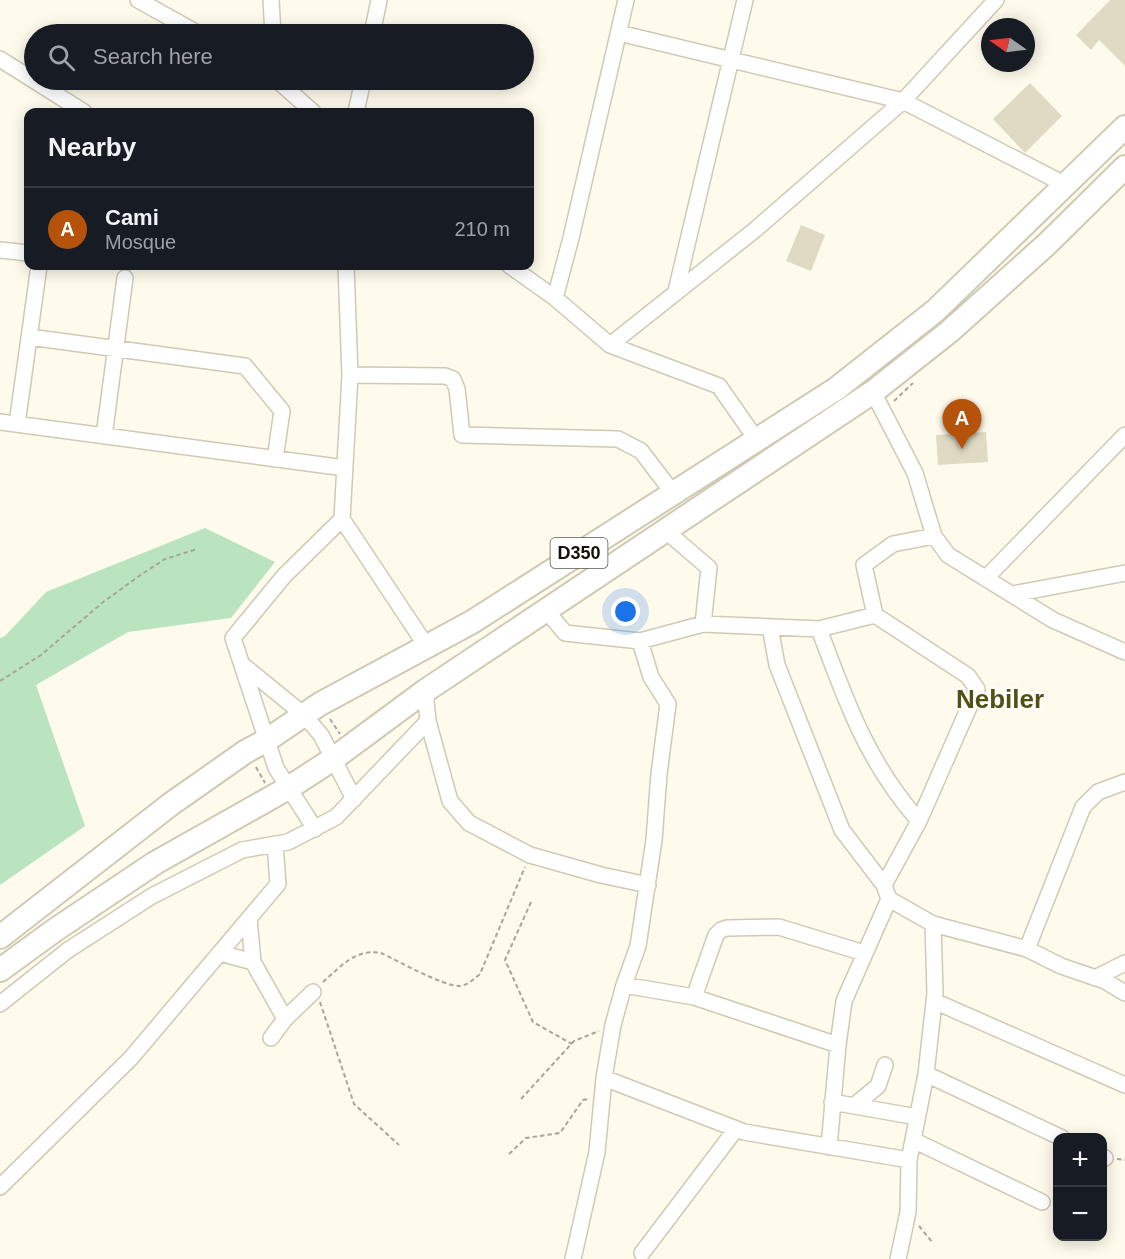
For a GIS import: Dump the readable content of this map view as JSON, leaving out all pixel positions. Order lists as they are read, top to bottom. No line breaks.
{"streets":{"highway":["D350"]},"districts":["Nebiler"],"north":"left","page":{"search":"Search here","heading":"Nearby","list":[{"mark":"A","name":"Cami","note":"Mosque","value":"210 m"}],"pins":"A","map_buttons":["+","−"]}}
